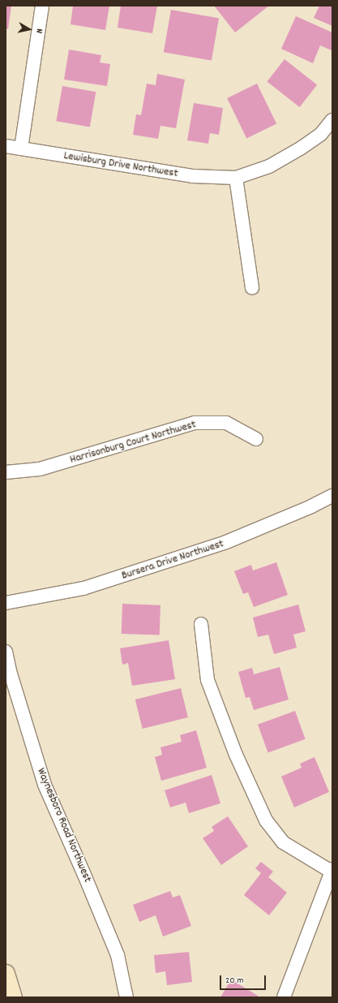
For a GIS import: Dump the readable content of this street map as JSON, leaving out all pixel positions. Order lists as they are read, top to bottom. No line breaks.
{"streets":{"street":["Lewisburg Drive Northwest","Harrisonburg Court Northwest","Bursera Drive Northwest","Waynesboro Road Northwest"]},"scale_bar":"20 m","north":"right"}
